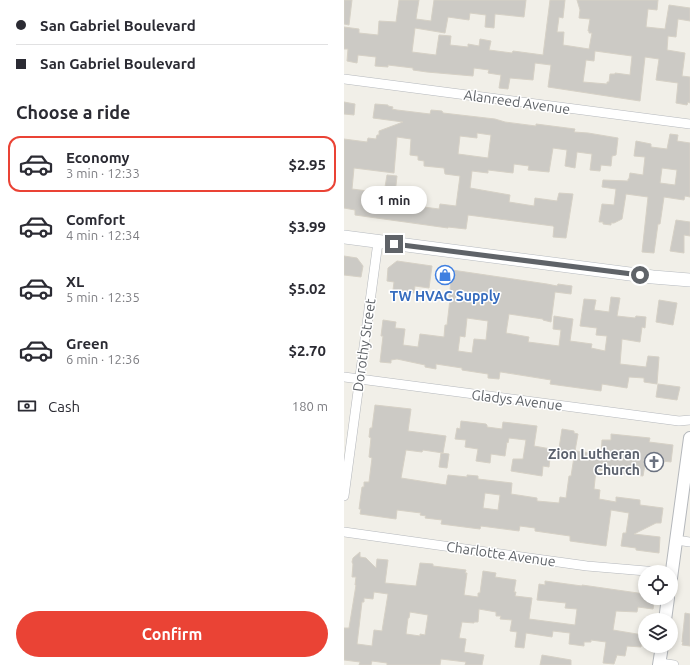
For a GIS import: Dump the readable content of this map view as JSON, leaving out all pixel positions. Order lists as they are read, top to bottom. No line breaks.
{"streets":{"street":["Alanreed Avenue","Dorothy Street","Gladys Avenue","Charlotte Avenue"]},"crossings":[["Dorothy Street","Gladys Avenue"]],"places":{"shop":["TW HVAC Supply"],"church":["Zion Lutheran Church"]},"page":{"banner":["San Gabriel Boulevard","San Gabriel Boulevard"],"heading":"Choose a ride","list":[{"name":"Economy","note":"3 min · 12:33","value":"$2.95"},{"name":"Comfort","note":"4 min · 12:34","value":"$3.99"},{"name":"XL","note":"5 min · 12:35","value":"$5.02"},{"name":"Green","note":"6 min · 12:36","value":"$2.70"}],"bubble":"1 min","pay":["Cash","180 m"],"buttons":"Confirm"}}
